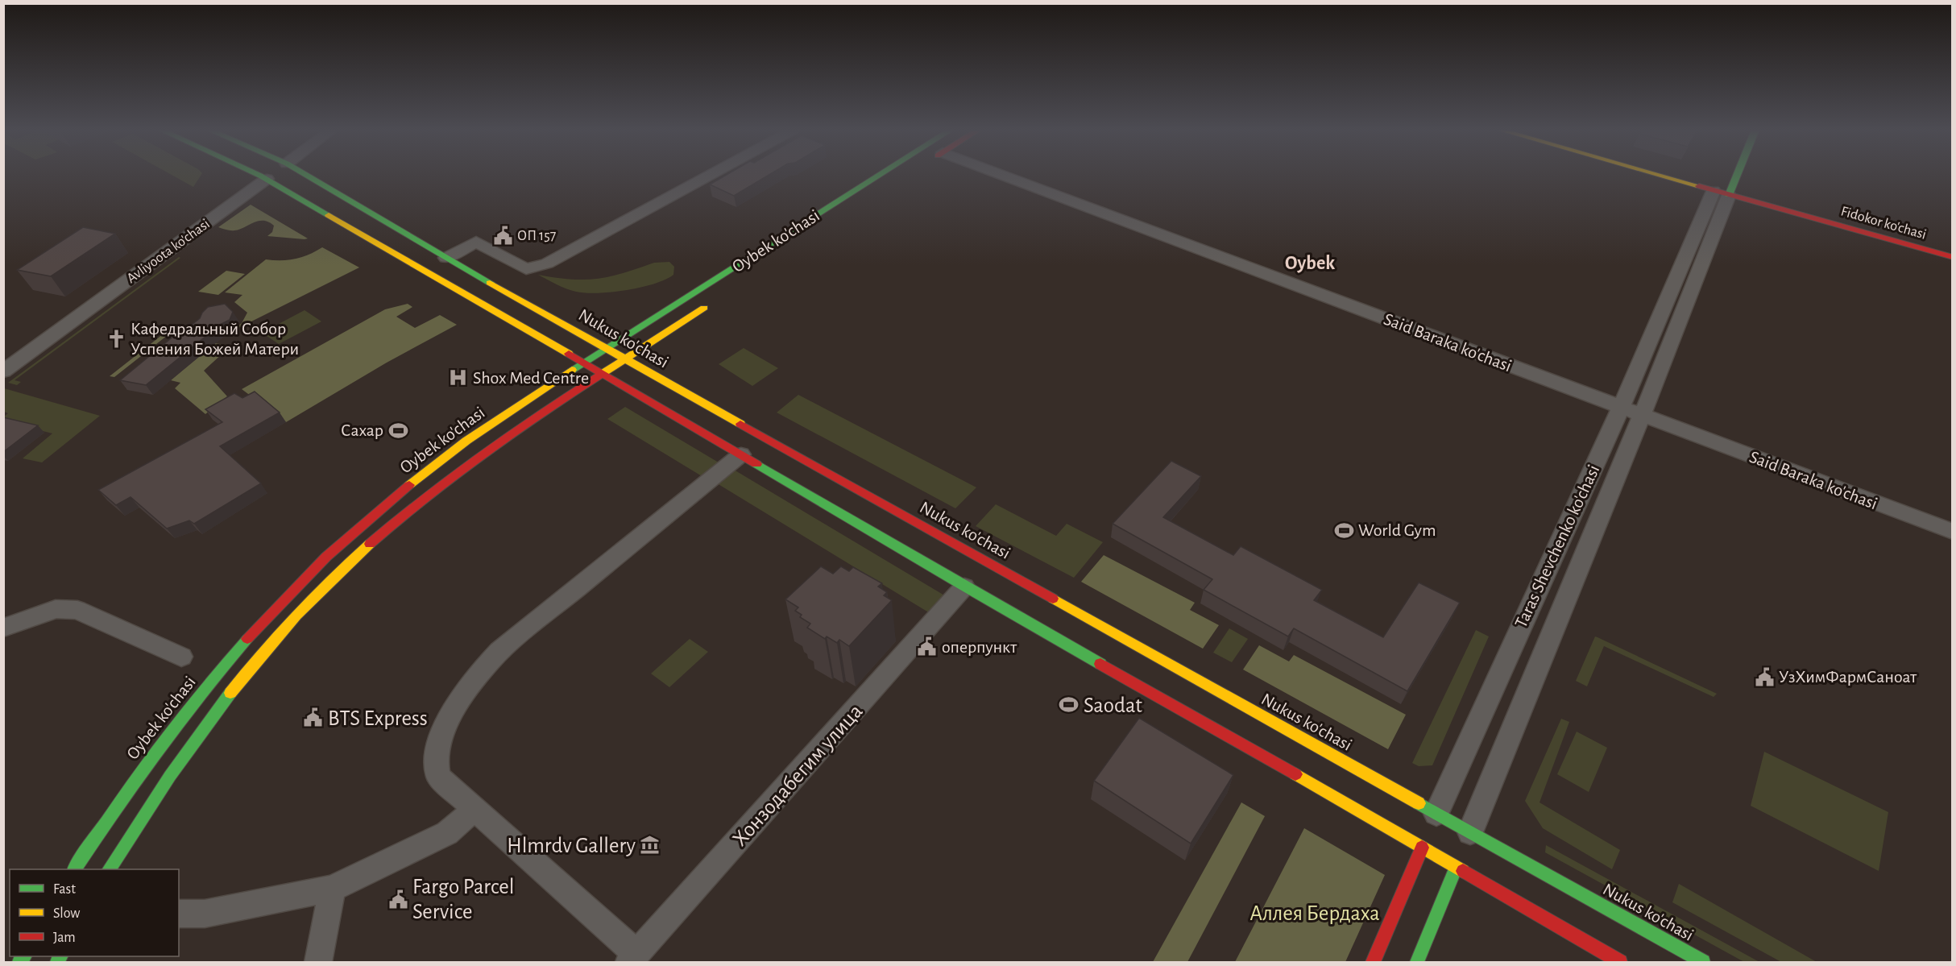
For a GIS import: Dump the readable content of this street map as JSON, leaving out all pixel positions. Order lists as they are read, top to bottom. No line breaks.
{"streets":{"main road":["Fidokor ko'chasi","Oybek ko'chasi","Avliyoota ko'chasi","Nukus ko'chasi","Taras Shevchenko ko'chasi"],"street":["Said Baraka ko'chasi","Хонзодабегим улица"]},"crossings":[["Fidokor ko'chasi","Taras Shevchenko ko'chasi"],["Oybek ko'chasi","Nukus ko'chasi"],["Nukus ko'chasi","Taras Shevchenko ko'chasi"],["Said Baraka ko'chasi","Taras Shevchenko ko'chasi"]],"districts":["Oybek"],"parks":["Аллея Бердаха"],"places":{"public building":["ОП 157","оперпункт","УзХимФармСаноат","BTS Express","Fargo Parcel Service"],"church":["Кафедральный Собор Успения Божeй Матери"],"hospital":["Shox Med Centre"],"sports":["Сахар","World Gym","Saodat"],"museum":["Hlmrdv Gallery"]},"legend":["Fast","Slow","Jam"]}
